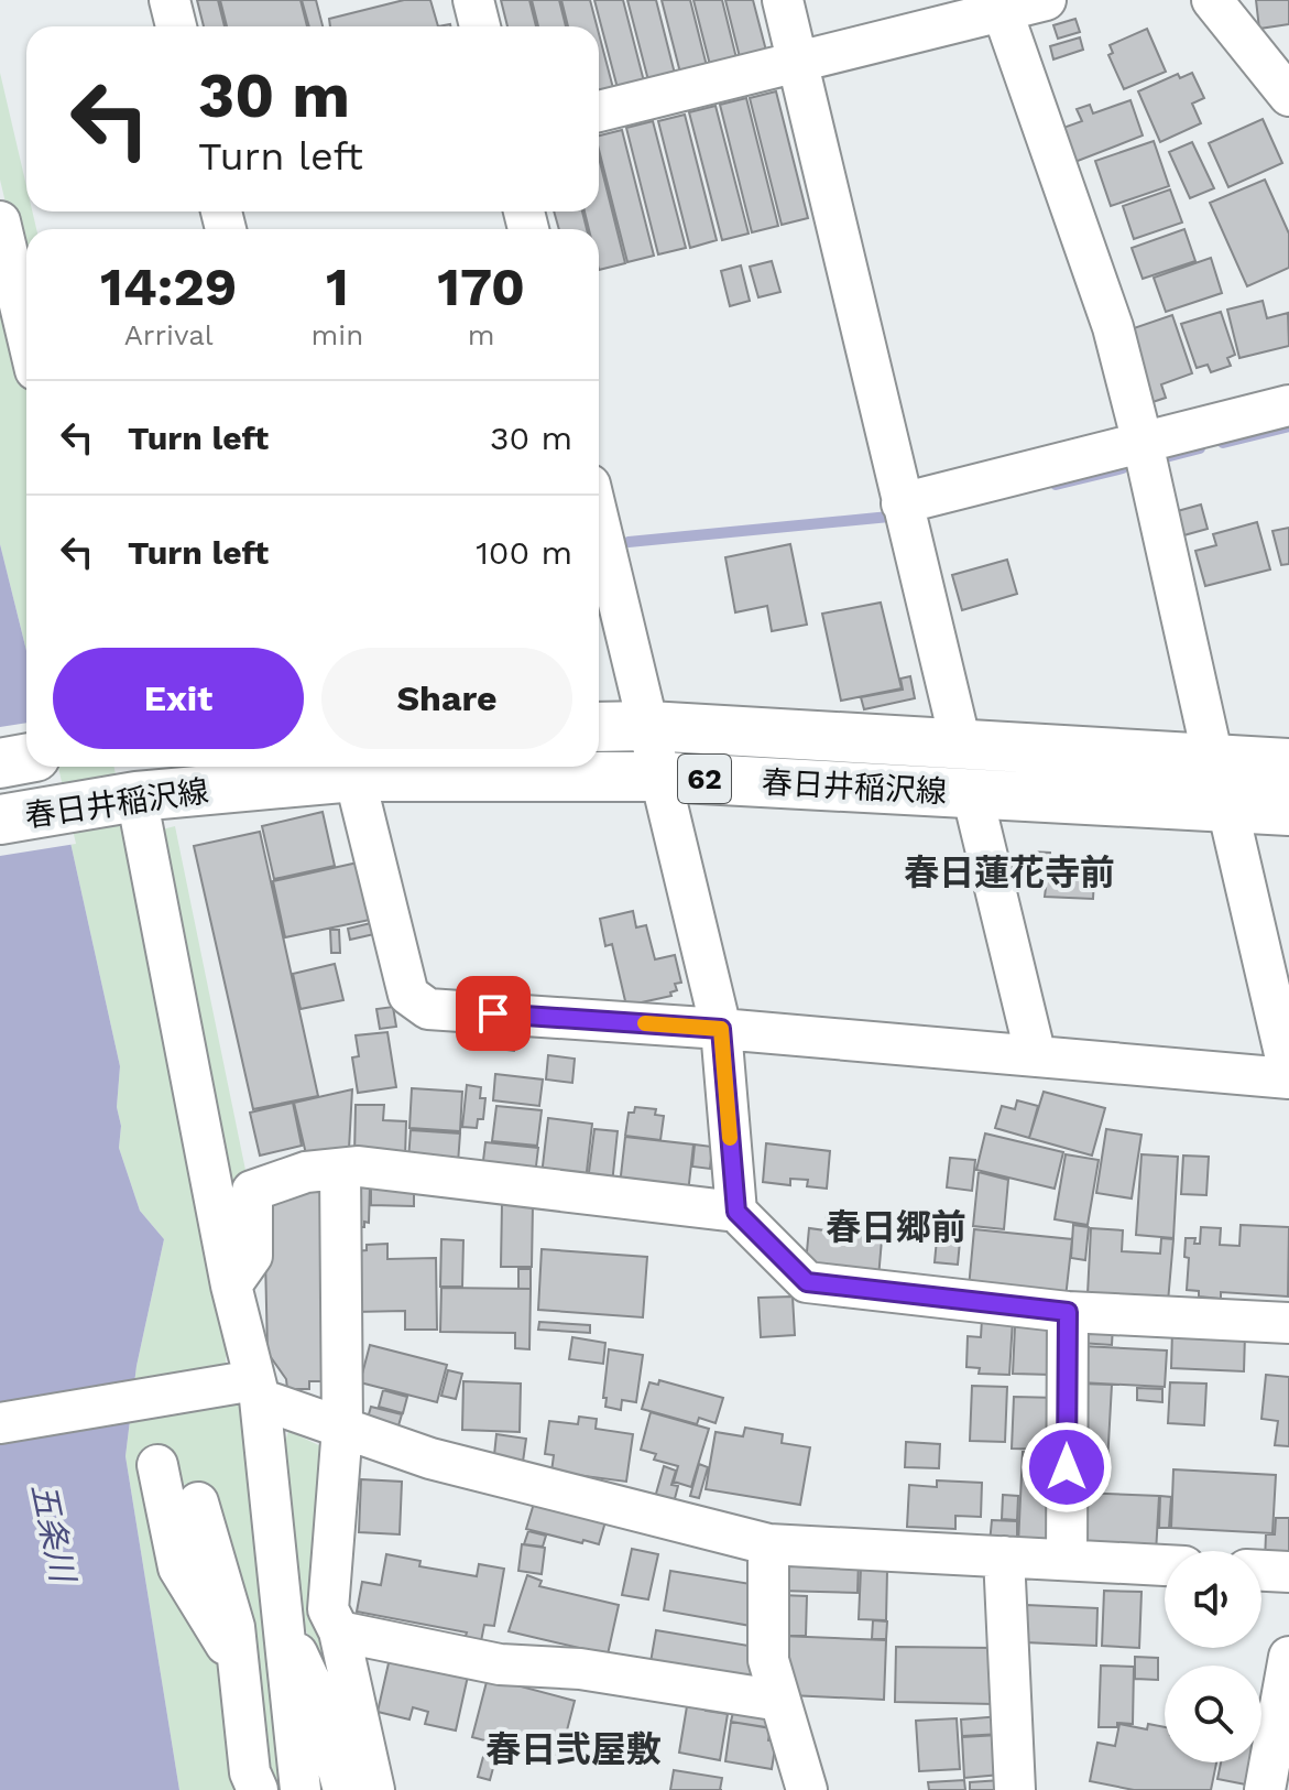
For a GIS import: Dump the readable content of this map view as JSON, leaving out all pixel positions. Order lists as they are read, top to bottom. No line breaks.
{"streets":{"main road":["62","春日井稲沢線"]},"districts":["春日蓮花寺前","春日郷前","春日弐屋敷"],"water":["五条川"],"page":{"turn":["30 m","Turn left"],"eta":["14:29","Arrival","1","min","170","m"],"list":[{"name":"Turn left","value":"30 m"},{"name":"Turn left","value":"100 m"}],"buttons":["Exit","Share"]}}
